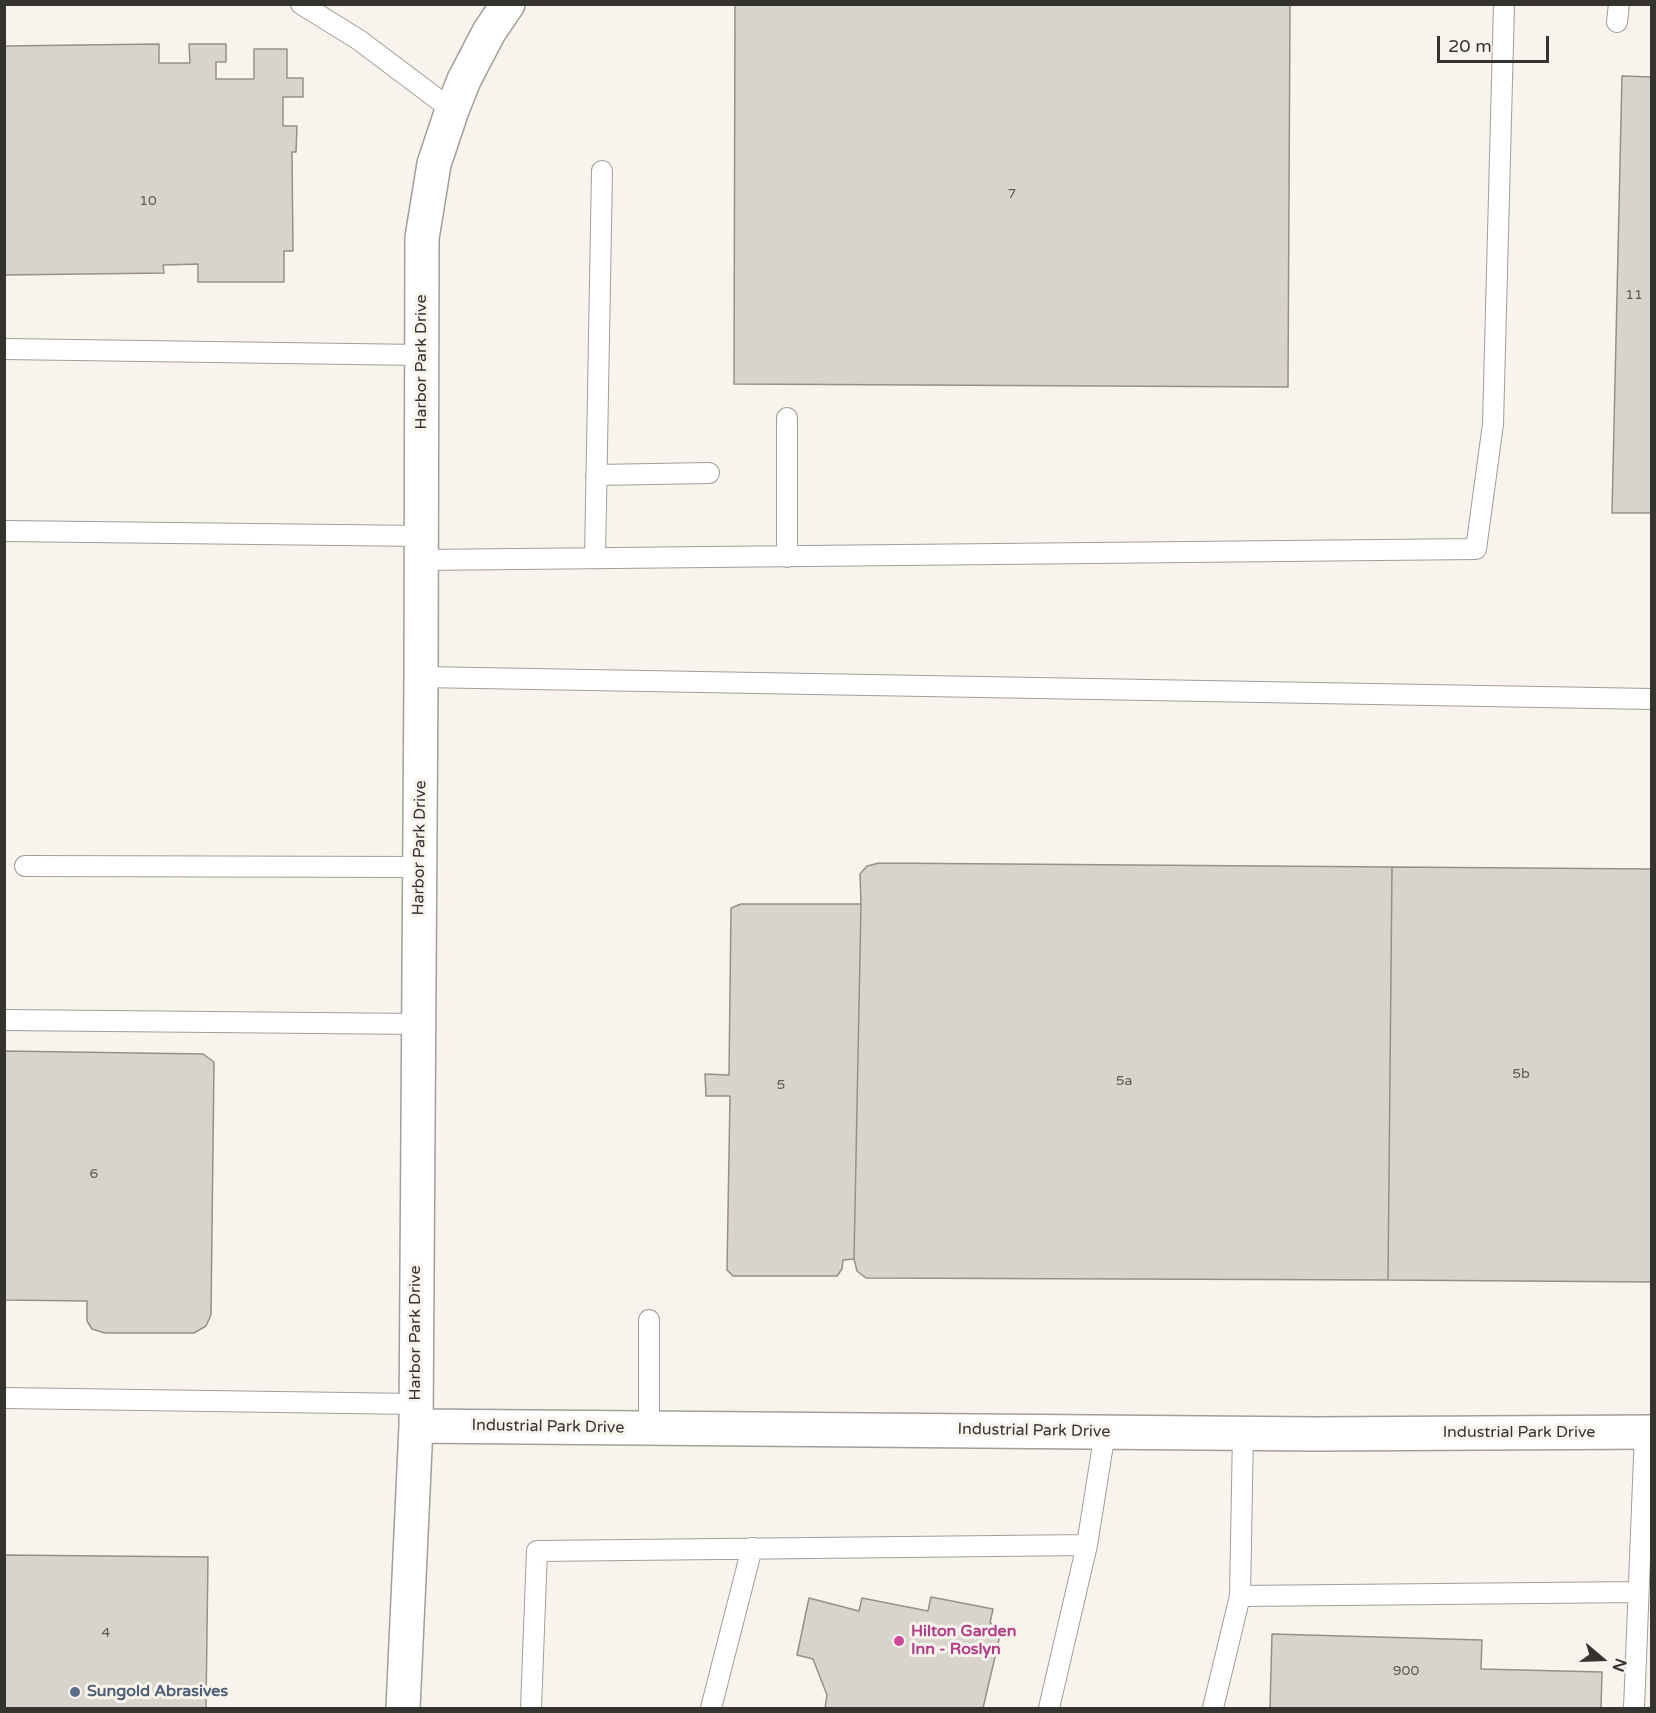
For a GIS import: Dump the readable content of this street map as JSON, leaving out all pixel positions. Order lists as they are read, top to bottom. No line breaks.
{"streets":{"street":["Harbor Park Drive","Industrial Park Drive"]},"crossings":[["Harbor Park Drive","Industrial Park Drive"]],"places":["Hilton Garden Inn - Roslyn","Sungold Abrasives"],"house_numbers":["7","10","11","5b","5a","5","6","4","900"],"scale_bar":"20 m","north":"right"}
